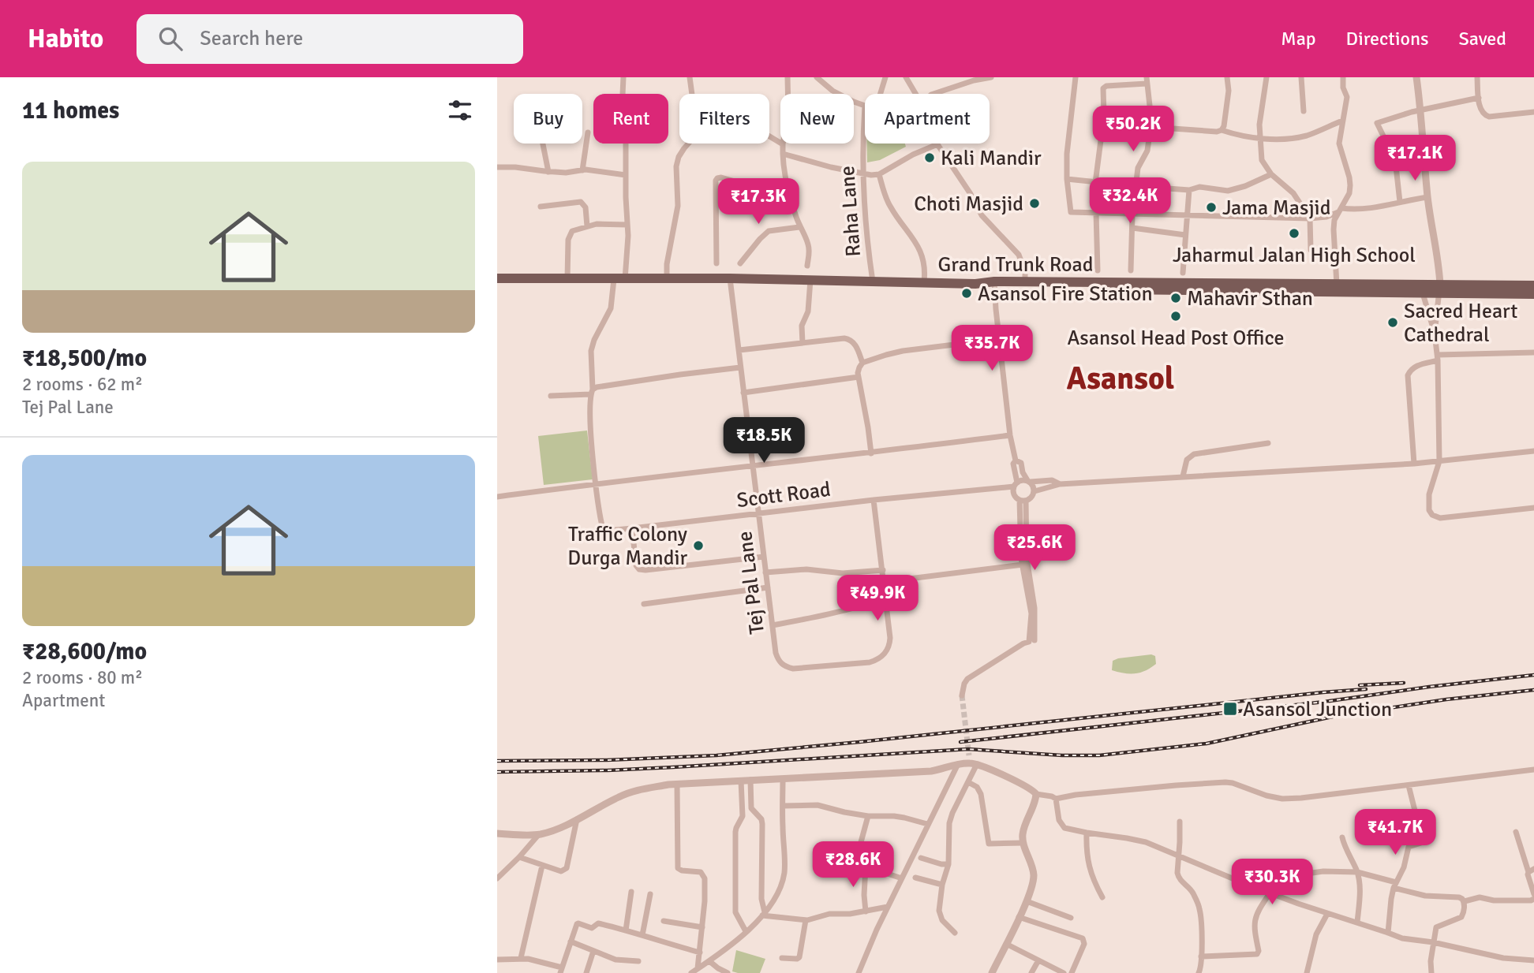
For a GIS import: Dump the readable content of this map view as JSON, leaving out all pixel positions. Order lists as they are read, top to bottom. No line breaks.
{"streets":{"main road":["Grand Trunk Road"],"street":["Raha Lane","Scott Road","Tej Pal Lane"]},"crossings":[["Raha Lane","Grand Trunk Road"],["Grand Trunk Road","Tej Pal Lane"],["Scott Road","Tej Pal Lane"]],"districts":["Asansol"],"places":{"other":["Kali Mandir","Choti Masjid","Jama Masjid","Jaharmul Jalan High School","Asansol Fire Station","Mahavir Sthan","Asansol Head Post Office","Sacred Heart Cathedral","Traffic Colony Durga Mandir"],"transit":["Asansol Junction"]},"page":{"header":"Habito","search":"Search here","nav":["Map","Directions","Saved"],"heading":"11 homes","chip":["Buy","Rent","Filters","New","Apartment"],"price":["₹50.2K","₹17.1K","₹32.4K","₹17.3K","₹35.7K","₹18.5K","₹25.6K","₹49.9K","₹41.7K","₹28.6K","₹30.3K"],"list":[{"name":"₹18,500/mo","note":"2 rooms · 62 m² · Tej Pal Lane"},{"name":"₹28,600/mo","note":"2 rooms · 80 m² · Apartment"}]}}
